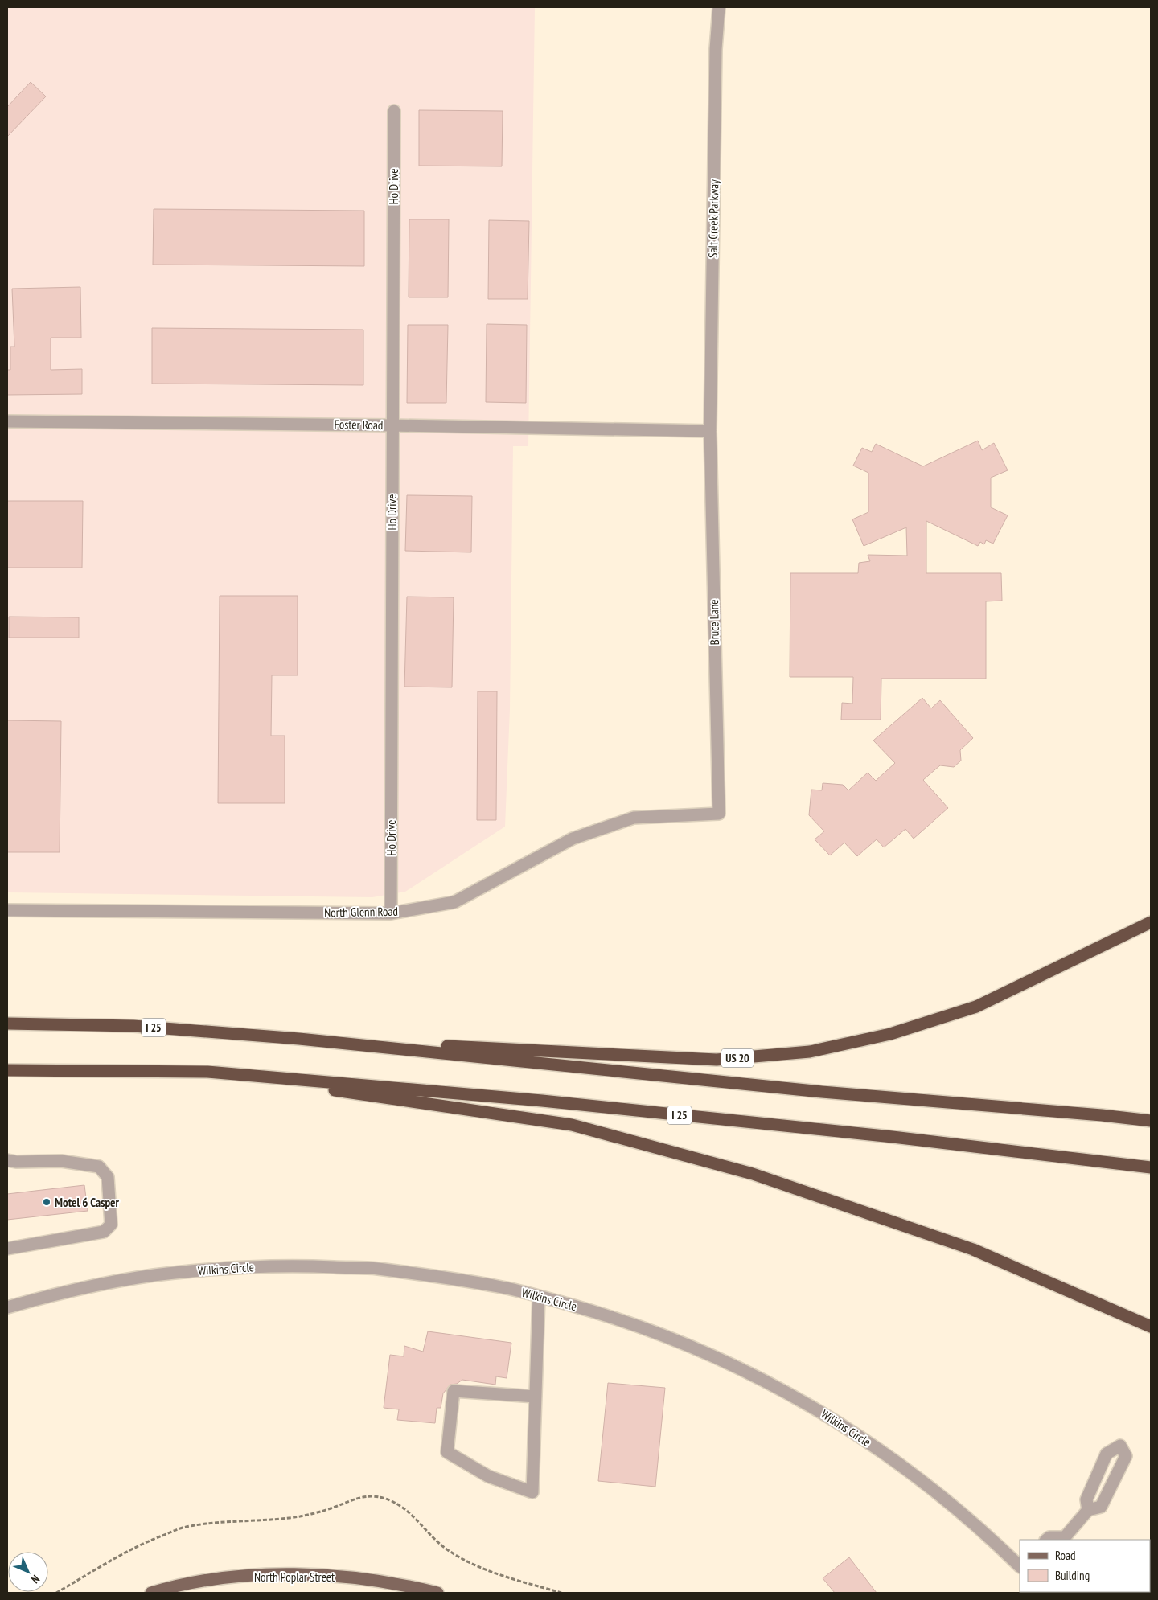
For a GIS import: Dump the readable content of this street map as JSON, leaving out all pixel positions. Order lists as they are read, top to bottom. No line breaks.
{"streets":{"highway":["I 25","US 20"],"main road":["North Poplar Street"],"street":["Ho Drive","Salt Creek Parkway","Foster Road","Bruce Lane","North Glenn Road","Wilkins Circle"]},"crossings":[["Ho Drive","Foster Road"],["Ho Drive","North Glenn Road"],["Salt Creek Parkway","Foster Road"],["Salt Creek Parkway","Bruce Lane"],["Foster Road","Bruce Lane"],["Bruce Lane","North Glenn Road"],["I 25","US 20"]],"places":["Motel 6 Casper"],"legend":["Road","Building"],"north":"bottom right"}
